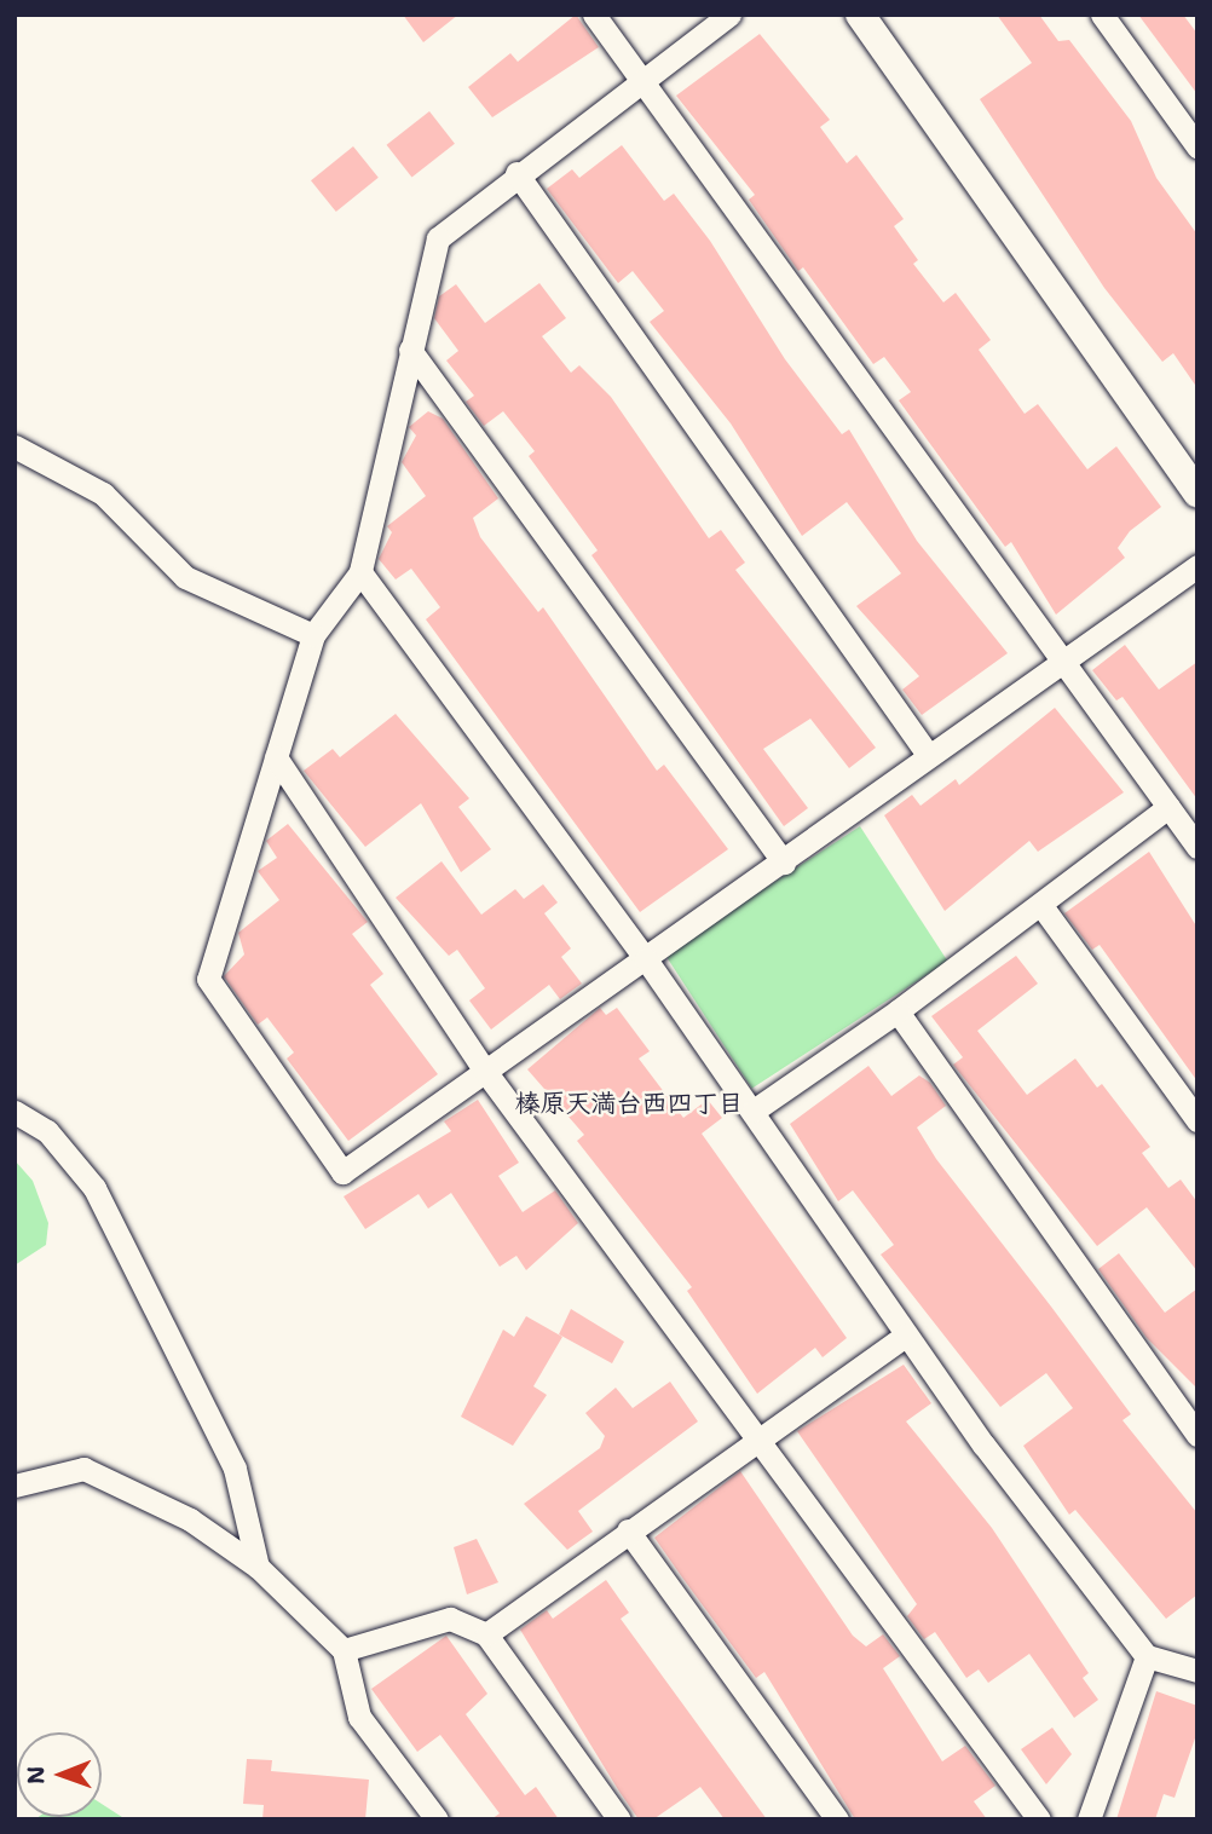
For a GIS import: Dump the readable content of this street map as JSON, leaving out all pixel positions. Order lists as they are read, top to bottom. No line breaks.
{"districts":["榛原天満台西四丁目"],"north":"left"}
